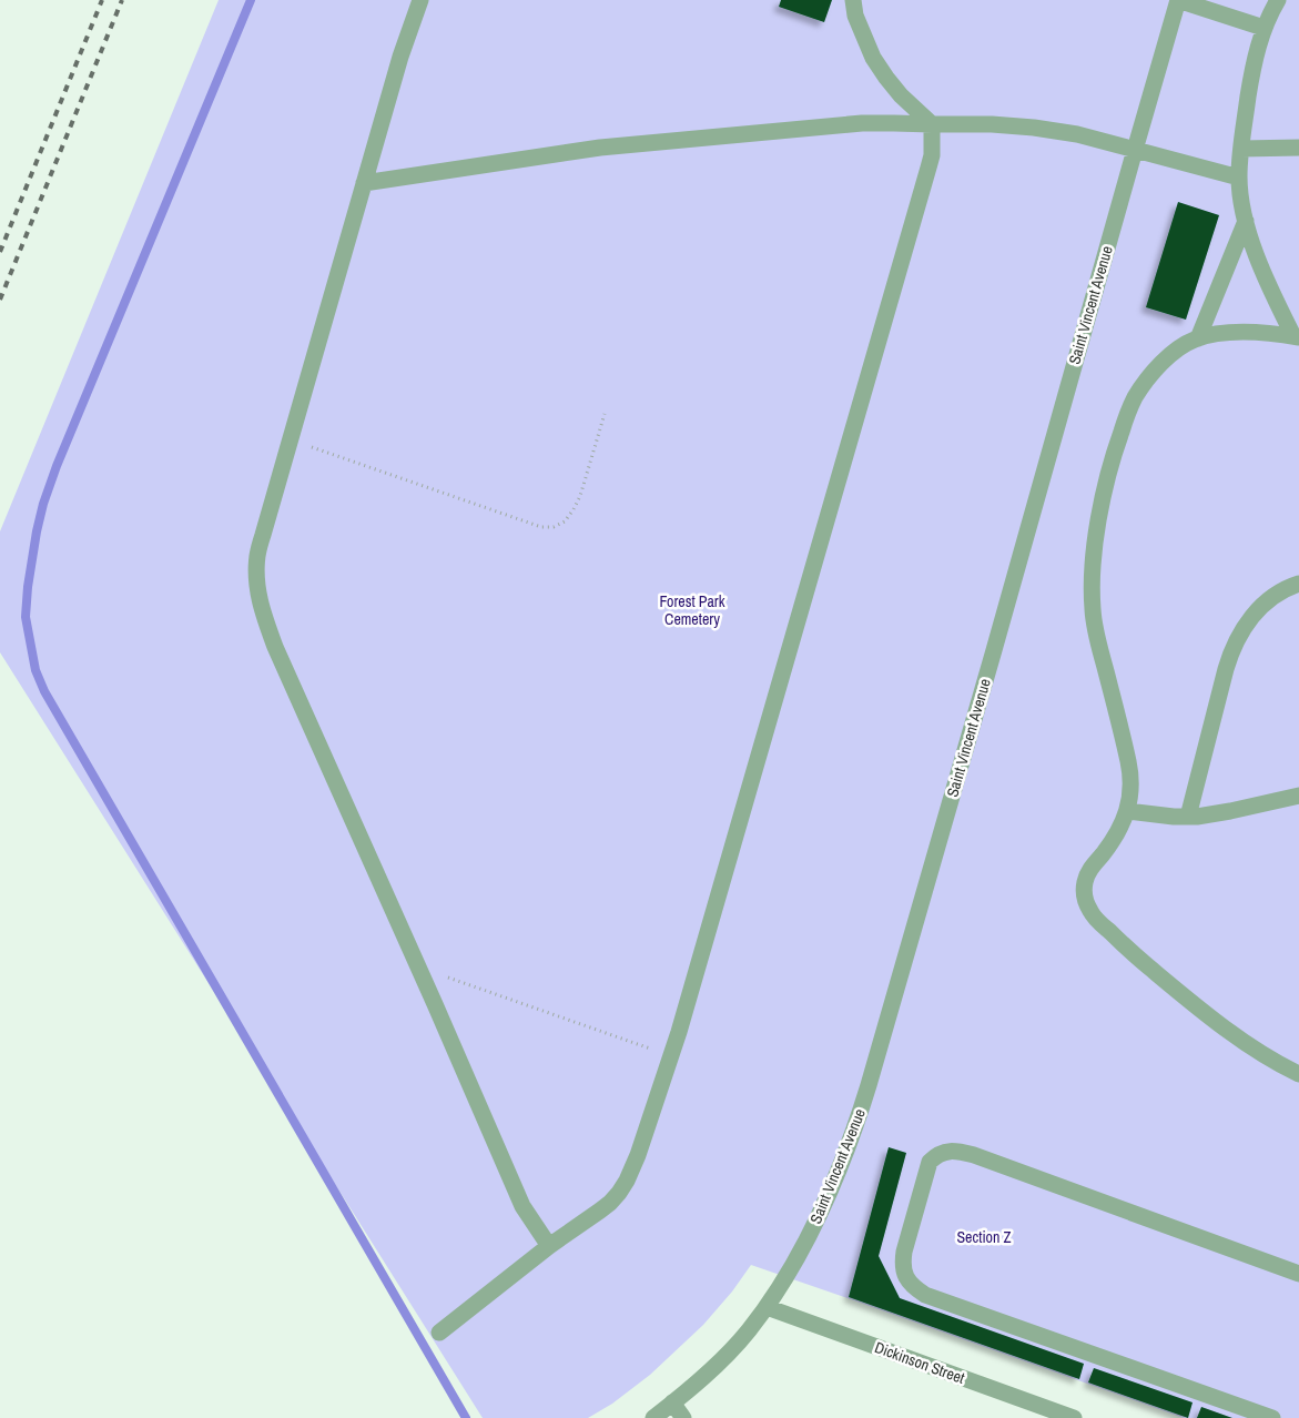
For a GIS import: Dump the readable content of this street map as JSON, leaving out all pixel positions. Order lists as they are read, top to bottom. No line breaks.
{"streets":{"street":["Saint Vincent Avenue","Dickinson Street"]},"crossings":[["Saint Vincent Avenue","Dickinson Street"]],"parks":["Forest Park Cemetery","Section Z"]}
